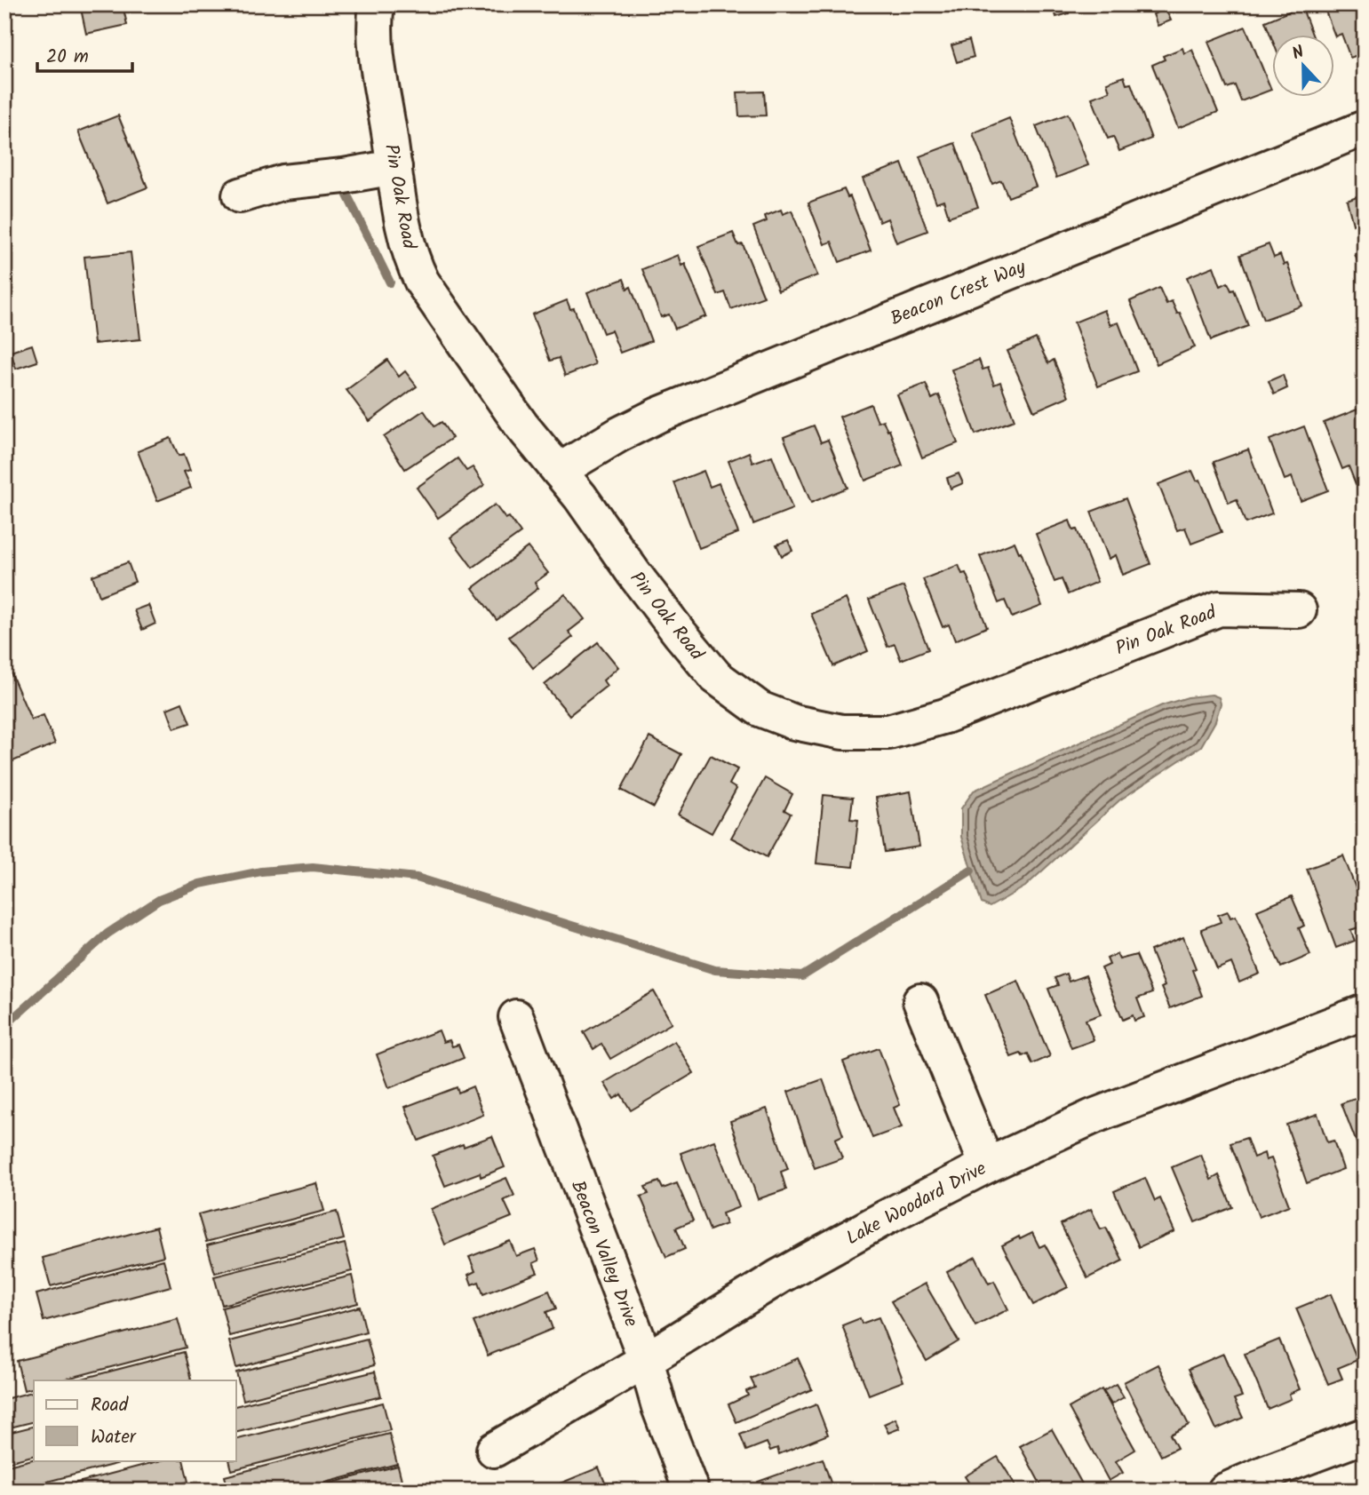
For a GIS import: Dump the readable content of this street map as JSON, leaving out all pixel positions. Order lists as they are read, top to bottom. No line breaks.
{"streets":{"street":["Pin Oak Road","Beacon Crest Way","Lake Woodard Drive","Beacon Valley Drive"]},"crossings":[["Pin Oak Road","Beacon Crest Way"],["Lake Woodard Drive","Beacon Valley Drive"]],"legend":["Road","Water"],"scale_bar":"20 m","north":"top"}
